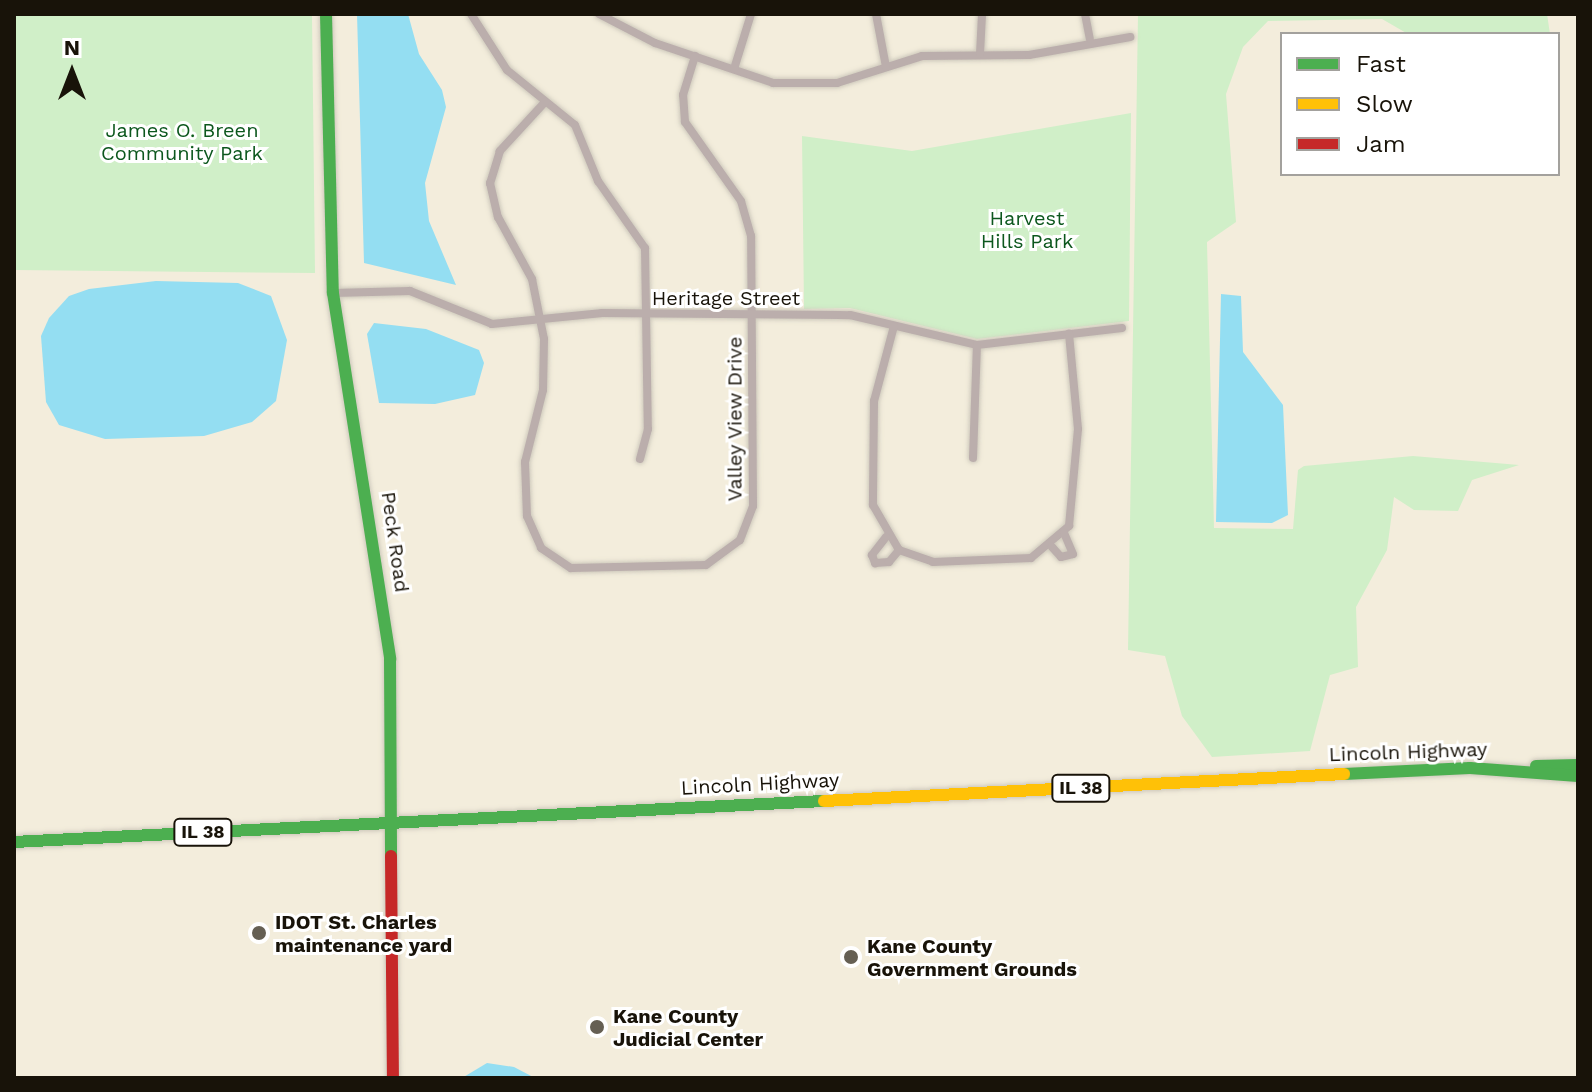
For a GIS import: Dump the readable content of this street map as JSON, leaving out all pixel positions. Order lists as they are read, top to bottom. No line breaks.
{"streets":{"main road":["Peck Road","Lincoln Highway","IL 38"],"street":["Heritage Street","Valley View Drive"]},"crossings":[["Heritage Street","Valley View Drive"],["Heritage Street","Peck Road"],["Peck Road","Lincoln Highway"]],"parks":["James O. Breen Community Park","Harvest Hills Park"],"places":["IDOT St. Charles maintenance yard","Kane County Government Grounds","Kane County Judicial Center"],"legend":["Fast","Slow","Jam"],"north":"top"}
